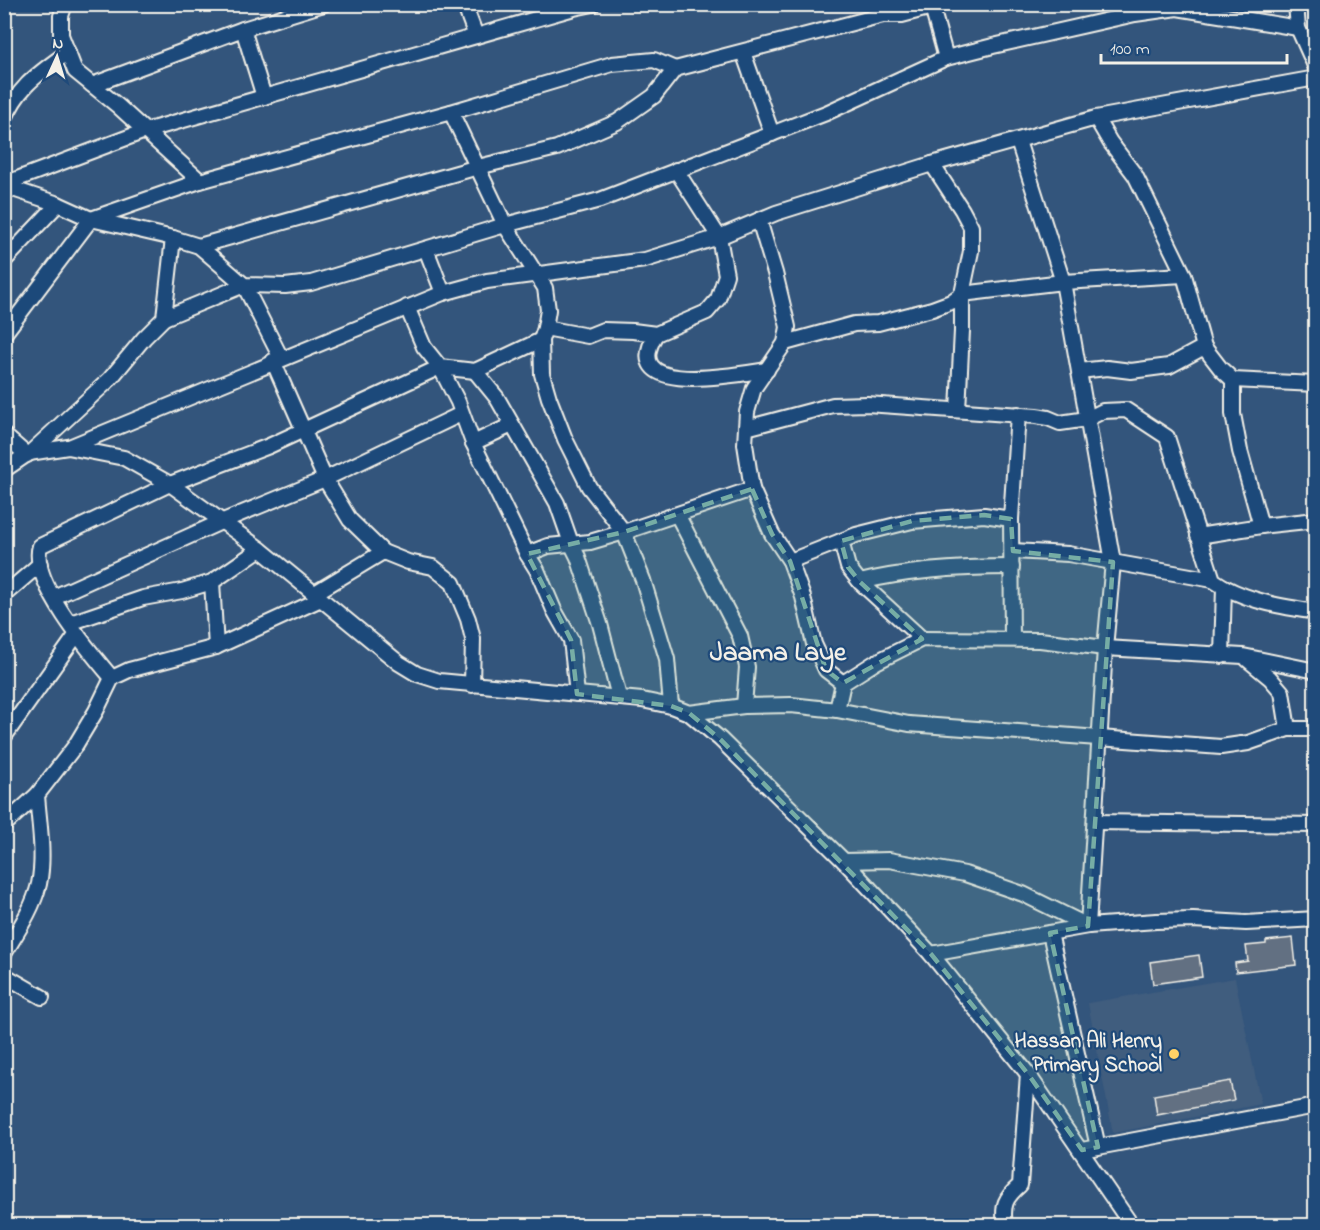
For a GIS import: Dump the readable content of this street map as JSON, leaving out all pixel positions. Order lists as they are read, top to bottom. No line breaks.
{"districts":["Jaama Laye"],"places":["Hassan Ali Henry Primary School"],"scale_bar":"100 m","north":"top"}
